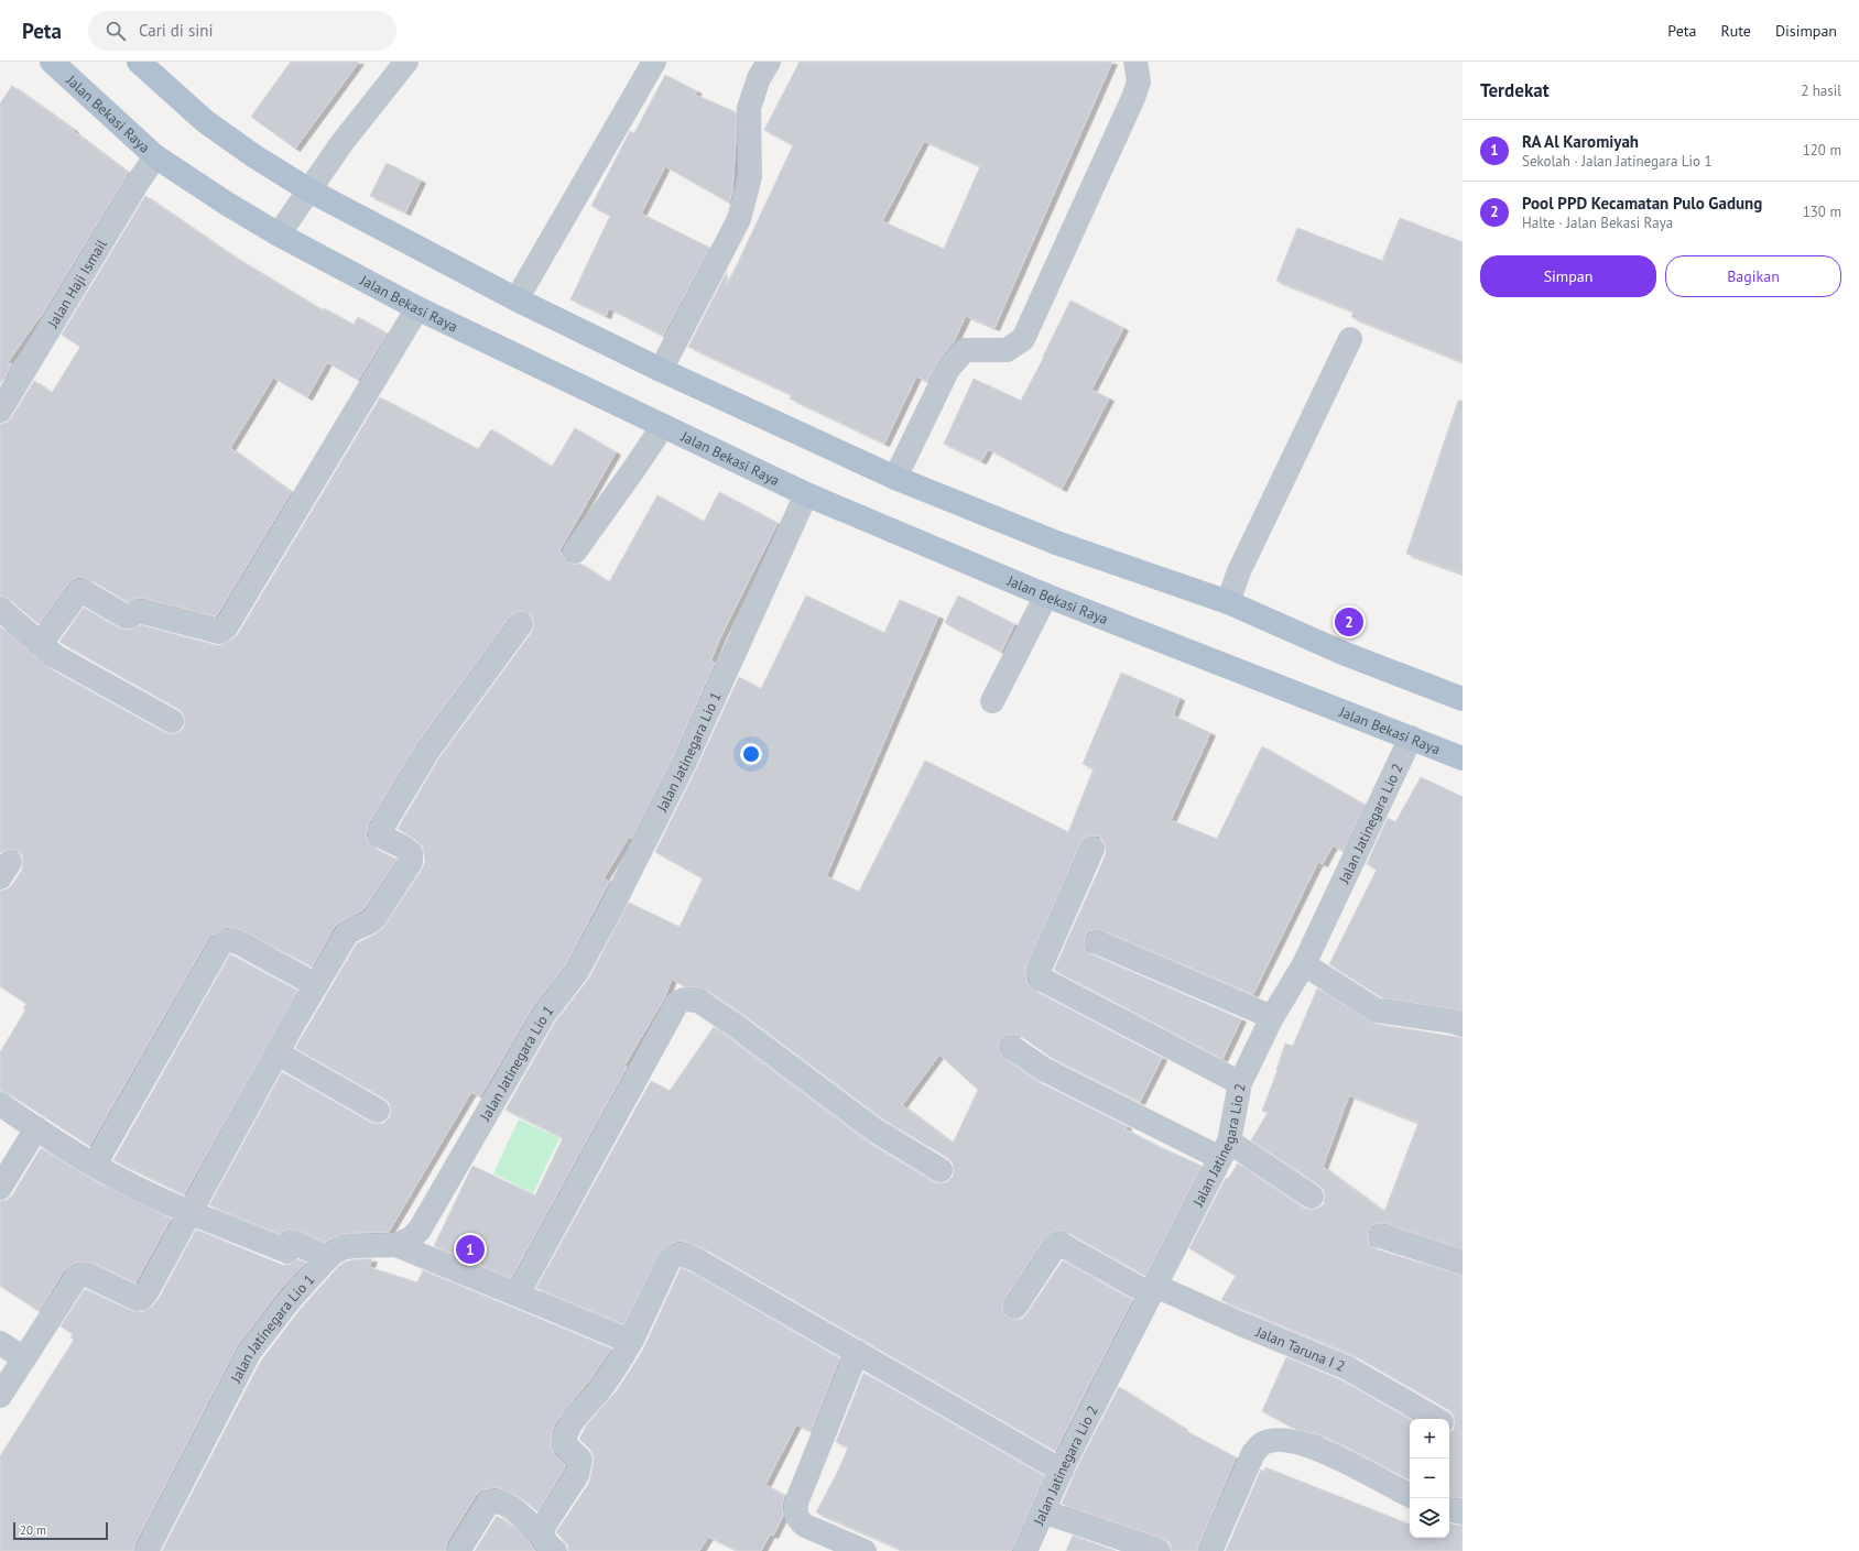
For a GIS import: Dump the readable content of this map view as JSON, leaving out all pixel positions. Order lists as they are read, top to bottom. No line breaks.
{"streets":{"main road":["Jalan Bekasi Raya"],"street":["Jalan Haji Ismail","Jalan Jatinegara Lio 1","Jalan Jatinegara Lio 2","Jalan Taruna I 2"]},"crossings":[["Jalan Bekasi Raya","Jalan Haji Ismail"],["Jalan Bekasi Raya","Jalan Jatinegara Lio 1"],["Jalan Bekasi Raya","Jalan Jatinegara Lio 2"],["Jalan Jatinegara Lio 2","Jalan Taruna I 2"]],"scale_bar":"20 m","page":{"header":"Peta","search":"Cari di sini","nav":["Peta","Rute","Disimpan"],"heading":["Terdekat","2 hasil"],"list":[{"mark":"1","name":"RA Al Karomiyah","note":"Sekolah · Jalan Jatinegara Lio 1","value":"120 m"},{"mark":"2","name":"Pool PPD Kecamatan Pulo Gadung","note":"Halte · Jalan Bekasi Raya","value":"130 m"}],"buttons":["Simpan","Bagikan"],"pins":["2","1"],"map_buttons":["+","−"],"scale":"20 m"}}
